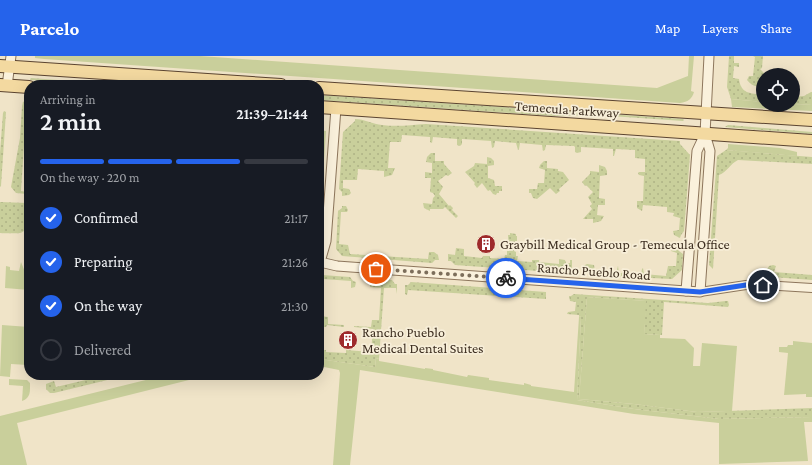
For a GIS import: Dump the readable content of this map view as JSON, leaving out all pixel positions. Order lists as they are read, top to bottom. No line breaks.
{"streets":{"main road":["Temecula Parkway"],"street":["Rancho Pueblo Road"]},"places":{"building":["Graybill Medical Group - Temecula Office","Rancho Pueblo Medical Dental Suites"]},"page":{"header":"Parcelo","nav":["Map","Layers","Share"],"heading":["2 min","Arriving in","21:39–21:44"],"bar":"On the way · 220 m","list":[["Confirmed","21:17"],["Preparing","21:26"],["On the way","21:30"],"Delivered"]}}
